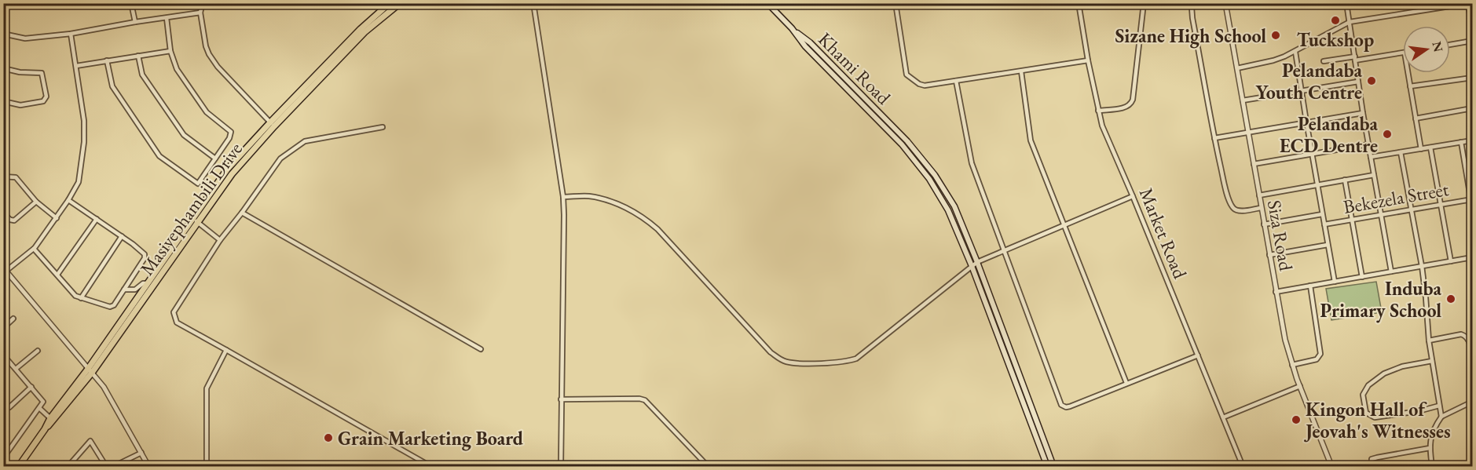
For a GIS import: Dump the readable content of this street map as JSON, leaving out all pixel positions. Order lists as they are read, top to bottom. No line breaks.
{"streets":{"main road":["Khami Road","Masiyephambili Drive"],"street":["Bekezela Street","Market Road","Siza Road"]},"places":["Tuckshop","Sizane High School","Pelandaba Youth Centre","Pelandaba ECD Dentre","Induba Primary School","Kingon Hall of Jeovah's Witnesses","Grain Marketing Board"],"north":"right"}
